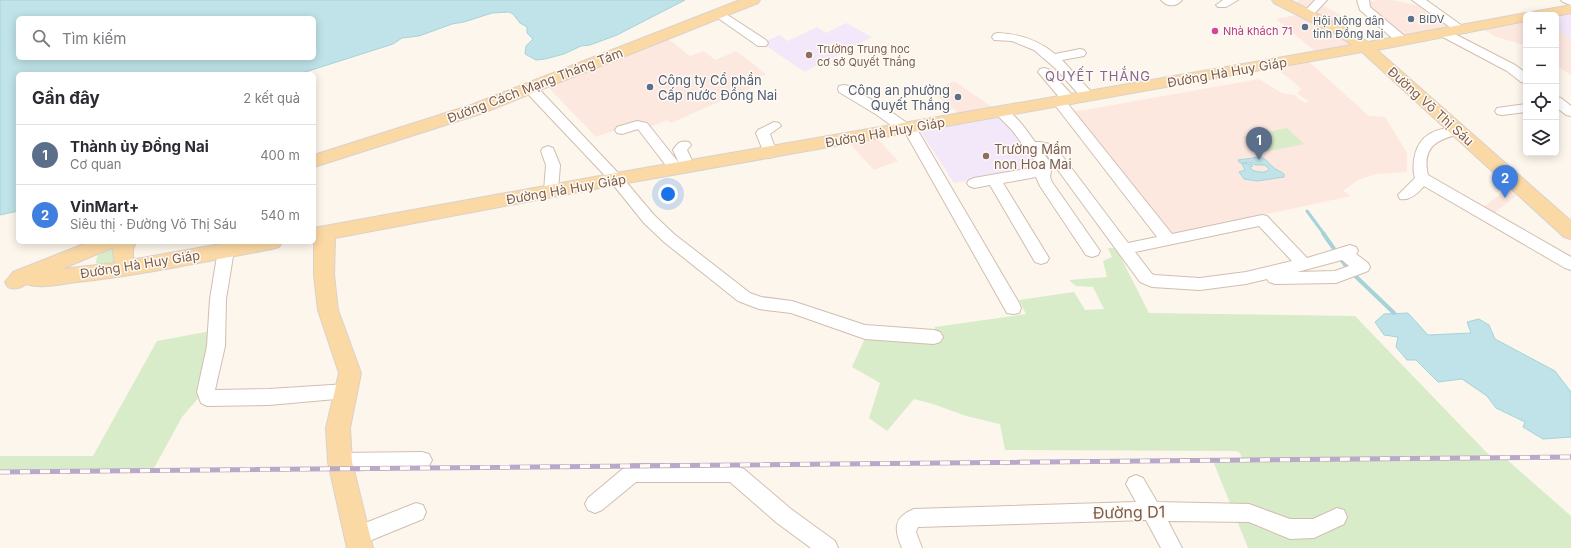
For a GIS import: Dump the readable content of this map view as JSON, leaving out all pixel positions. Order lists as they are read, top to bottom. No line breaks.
{"streets":{"main road":["Đường Hà Huy Giáp","Đường Cách Mạng Tháng Tám","Đường Võ Thị Sáu"],"street":["Đường D1"]},"crossings":[["Đường Hà Huy Giáp","Đường Võ Thị Sáu"]],"districts":["QUYẾT THẮNG"],"places":["BIDV","Hội Nông dân tỉnh Đồng Nai","Nhà khách 71","Trường Trung học cơ sở Quyết Thắng","Công ty Cổ phần Cấp nước Đồng Nai","Công an phường Quyết Thắng","Trường Mầm non Hoa Mai"],"page":{"map_buttons":["+","−"],"search":"Tìm kiếm","heading":["Gần đây","2 kết quả"],"list":[{"mark":"1","name":"Thành ủy Đồng Nai","note":"Cơ quan","value":"400 m"},{"mark":"2","name":"VinMart+","note":"Siêu thị · Đường Võ Thị Sáu","value":"540 m"}],"pins":["1","2"]}}
